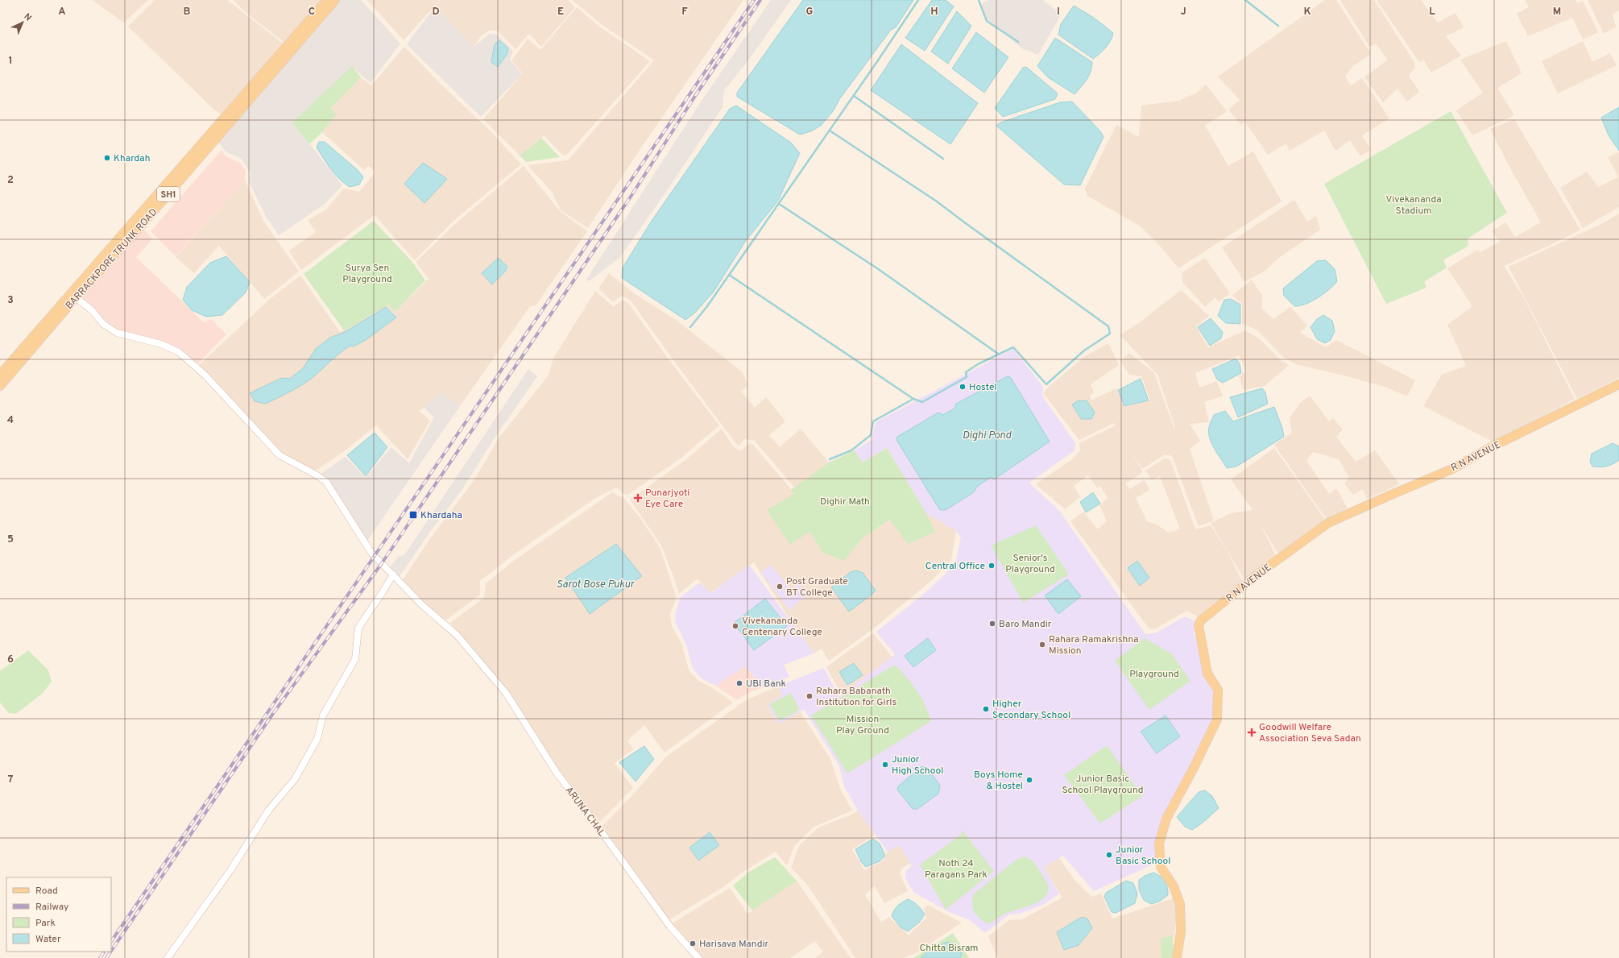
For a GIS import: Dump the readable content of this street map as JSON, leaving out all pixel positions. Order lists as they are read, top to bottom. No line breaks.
{"streets":{"main road":["SH1","BARRACKPORE TRUNK ROAD","R N AVENUE"],"street":["ARUNA CHAL"]},"crossings":[["BARRACKPORE TRUNK ROAD","ARUNA CHAL"]],"water":["Dighi Pond","Sarot Bose Pukur"],"parks":["Vivekananda Stadium","Surya Sen Playground","Dighir Math","Senior's Playground","Playground","Mission Play Ground","Junior Basic School Playground","Noth 24 Paragans Park","Chitta Bisram"],"places":{"other":["Khardah","Hostel","Central Office","Post Graduate BT College","Baro Mandir","Vivekananda Centenary College","Rahara Ramakrishna Mission","UBI Bank","Rahara Babanath Institution for Girls","Higher Secondary School","Junior High School","Boys Home & Hostel","Junior Basic School","Harisava Mandir"],"health":["Punarjyoti Eye Care","Goodwill Welfare Association Seva Sadan"],"transit":["Khardaha"]},"legend":["Road","Railway","Park","Water"],"north":"top right","grid":{"columns":["A","B","C","D","E","F","G","H","I","J","K","L","M"],"rows":["1","2","3","4","5","6","7"]}}
